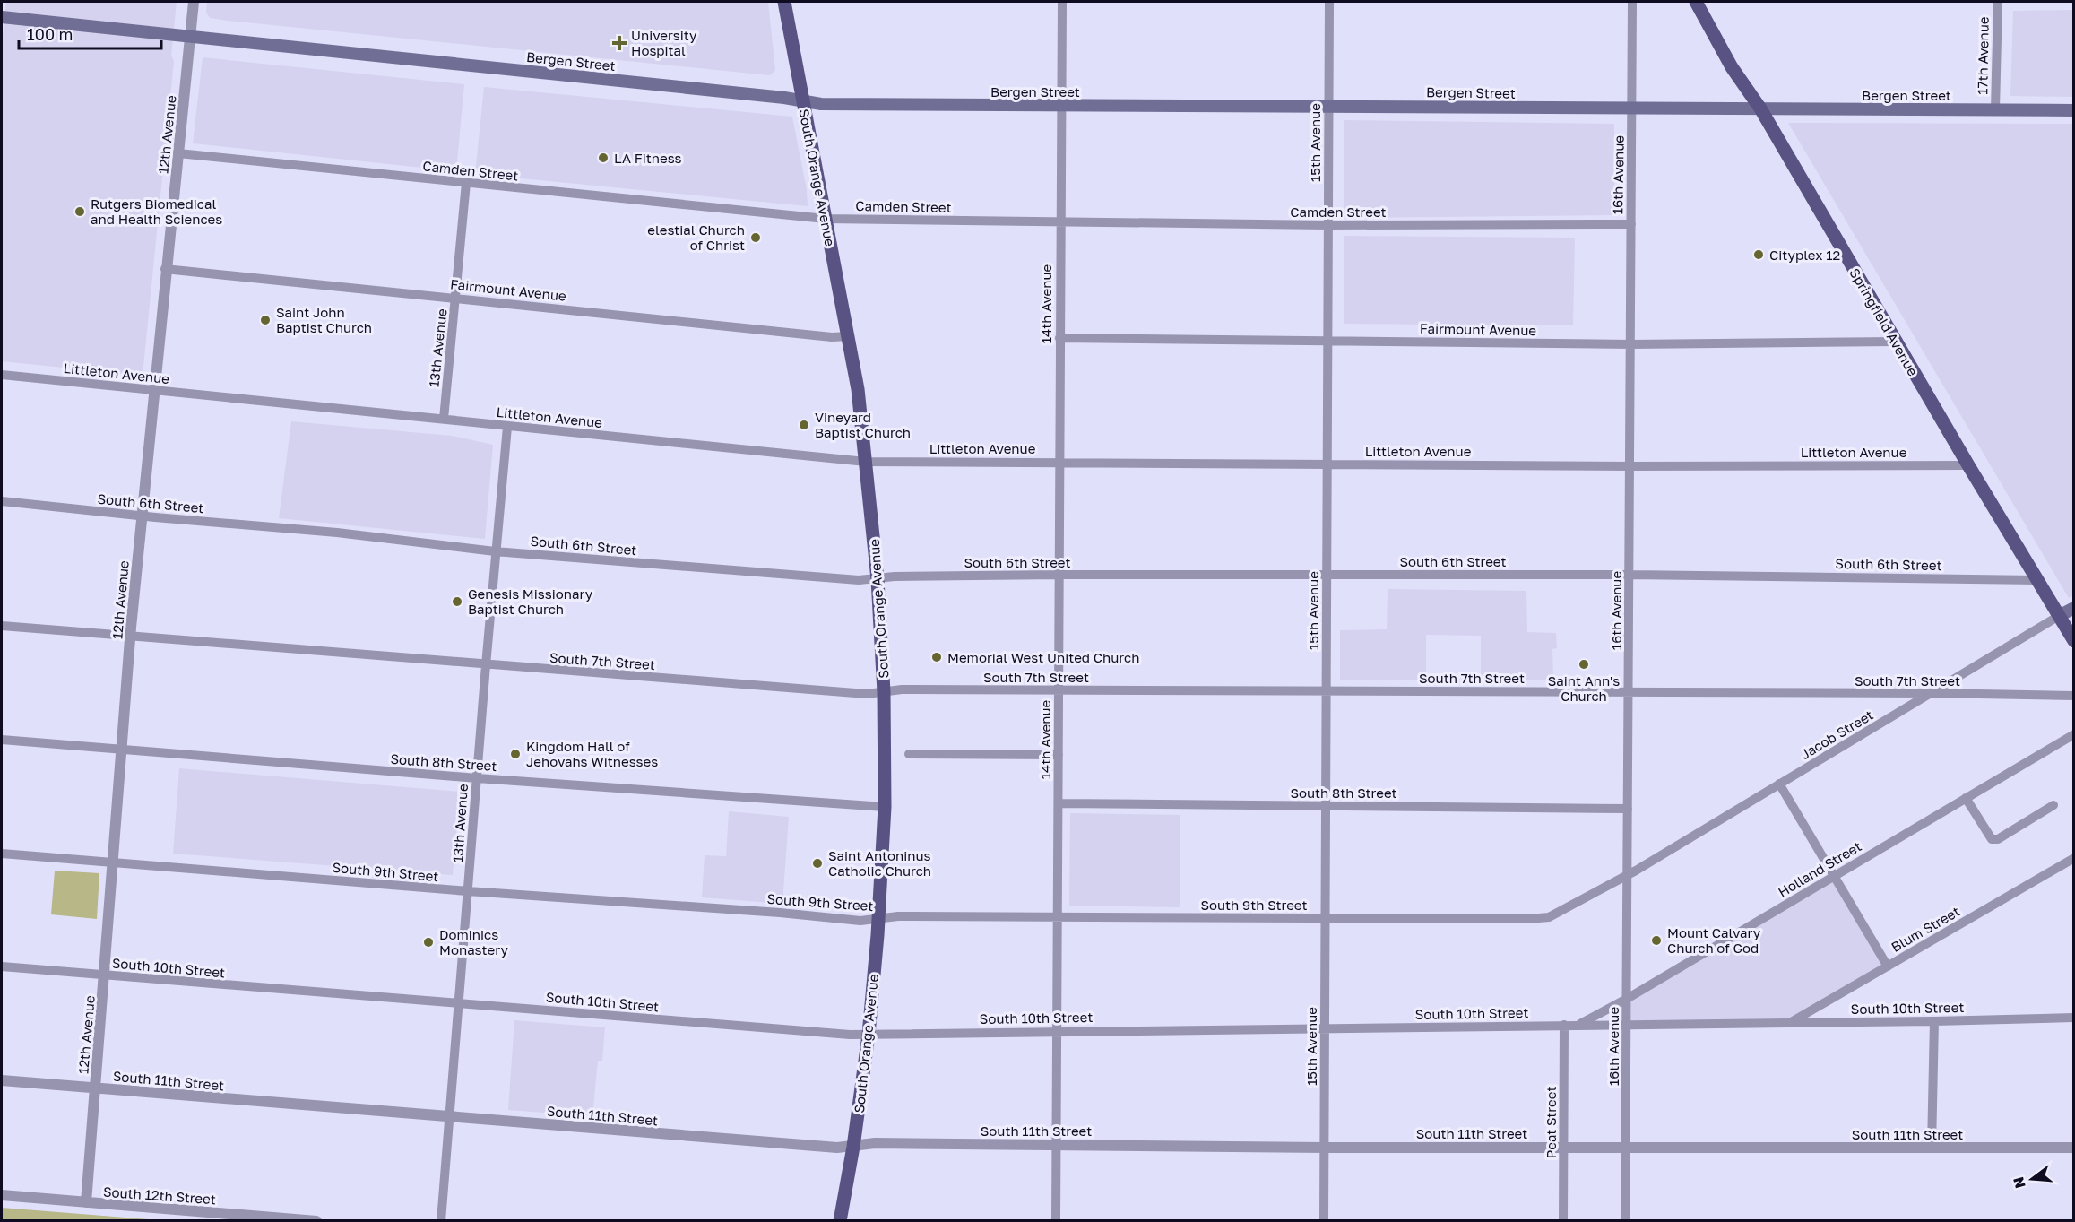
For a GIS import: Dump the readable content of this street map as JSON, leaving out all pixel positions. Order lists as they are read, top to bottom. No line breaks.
{"streets":{"main road":["Bergen Street","South Orange Avenue","Springfield Avenue"],"street":["17th Avenue","12th Avenue","15th Avenue","Camden Street","16th Avenue","Fairmount Avenue","14th Avenue","13th Avenue","Littleton Avenue","South 6th Street","South 7th Street","Jacob Street","South 8th Street","Holland Street","South 9th Street","Blum Street","South 10th Street","South 11th Street","Peat Street","South 12th Street"]},"crossings":[["17th Avenue","Bergen Street"],["Bergen Street","12th Avenue"],["Bergen Street","15th Avenue"],["Bergen Street","16th Avenue"],["Bergen Street","South Orange Avenue"],["Bergen Street","14th Avenue"],["Bergen Street","Springfield Avenue"],["12th Avenue","Camden Street"],["12th Avenue","Fairmount Avenue"],["12th Avenue","Littleton Avenue"],["12th Avenue","South 6th Street"],["12th Avenue","South 7th Street"],["12th Avenue","South 8th Street"],["12th Avenue","South 9th Street"],["12th Avenue","South 10th Street"],["12th Avenue","South 11th Street"],["12th Avenue","South 12th Street"],["15th Avenue","Camden Street"],["15th Avenue","Fairmount Avenue"],["15th Avenue","Littleton Avenue"],["15th Avenue","South 6th Street"],["15th Avenue","South 7th Street"],["15th Avenue","South 8th Street"],["15th Avenue","South 9th Street"],["15th Avenue","South 10th Street"],["15th Avenue","South 11th Street"],["Camden Street","16th Avenue"],["Camden Street","South Orange Avenue"],["Camden Street","14th Avenue"],["Camden Street","13th Avenue"],["16th Avenue","Fairmount Avenue"],["16th Avenue","Littleton Avenue"],["16th Avenue","South 6th Street"],["16th Avenue","South 7th Street"],["16th Avenue","Jacob Street"],["16th Avenue","South 8th Street"],["16th Avenue","Holland Street"],["16th Avenue","South 9th Street"],["16th Avenue","South 10th Street"],["16th Avenue","South 11th Street"],["South Orange Avenue","Fairmount Avenue"],["South Orange Avenue","Littleton Avenue"],["South Orange Avenue","South 6th Street"],["South Orange Avenue","South 7th Street"],["South Orange Avenue","South 8th Street"],["South Orange Avenue","South 9th Street"],["South Orange Avenue","South 10th Street"],["South Orange Avenue","South 11th Street"],["Fairmount Avenue","14th Avenue"],["Fairmount Avenue","Springfield Avenue"],["Fairmount Avenue","13th Avenue"],["14th Avenue","Littleton Avenue"],["14th Avenue","South 6th Street"],["14th Avenue","South 7th Street"],["14th Avenue","South 8th Street"],["14th Avenue","South 9th Street"],["14th Avenue","South 10th Street"],["14th Avenue","South 11th Street"],["Springfield Avenue","Littleton Avenue"],["Springfield Avenue","South 6th Street"],["Springfield Avenue","Jacob Street"],["13th Avenue","Littleton Avenue"],["13th Avenue","South 6th Street"],["13th Avenue","South 7th Street"],["13th Avenue","South 8th Street"],["13th Avenue","South 9th Street"],["13th Avenue","South 10th Street"],["13th Avenue","South 11th Street"],["South 7th Street","Jacob Street"],["Jacob Street","South 9th Street"],["Holland Street","South 10th Street"],["Blum Street","South 10th Street"],["South 10th Street","Peat Street"],["South 11th Street","Peat Street"]],"places":{"health":["University Hospital"],"other":["LA Fitness","Rutgers Biomedical and Health Sciences","elestial Church of Christ","Cityplex 12","Saint John Baptist Church","Vineyard Baptist Church","Genesis Missionary Baptist Church","Memorial West United Church","Saint Ann's Church","Kingdom Hall of Jehovahs Witnesses","Saint Antoninus Catholic Church","Mount Calvary Church of God","Dominics Monastery"]},"scale_bar":"100 m","north":"left"}
